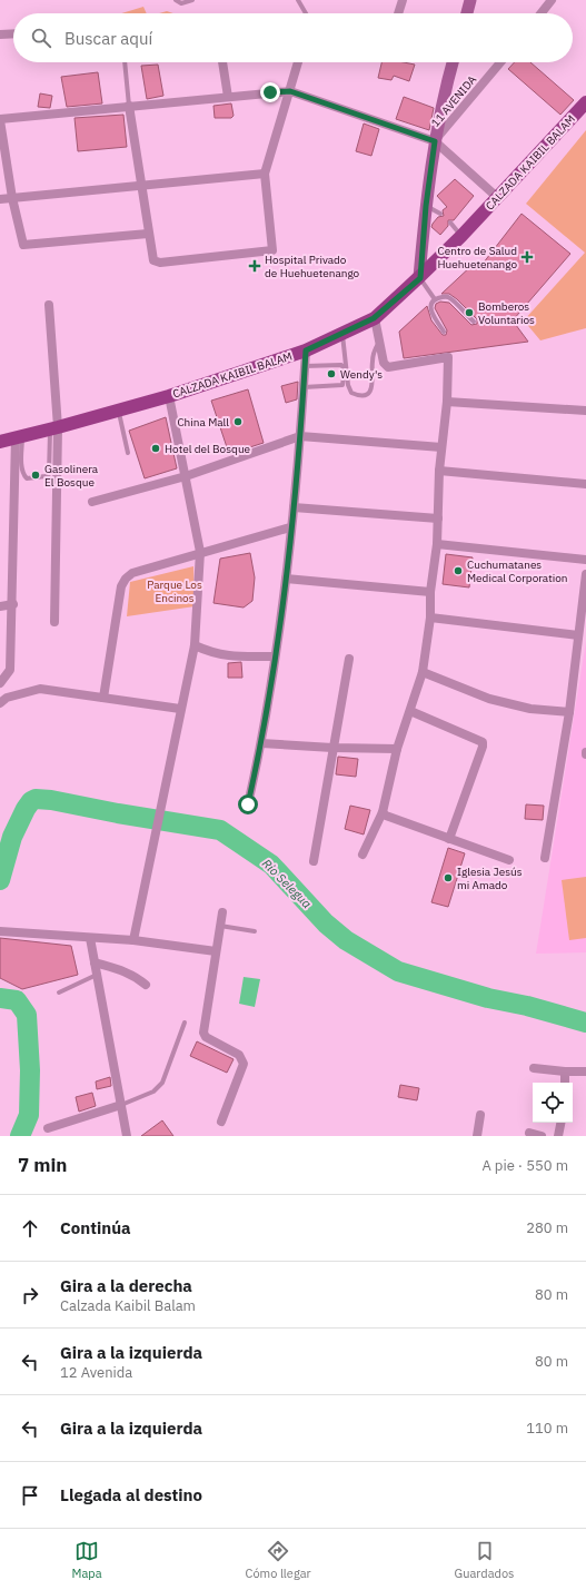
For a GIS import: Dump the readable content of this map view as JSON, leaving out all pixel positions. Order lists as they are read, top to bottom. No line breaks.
{"streets":{"main road":["CALZADA KAIBIL BALAM"],"street":["11 AVENIDA"]},"water":["Río Selegua"],"parks":["Parque Los Encinos"],"places":{"health":["Centro de Salud Huehuetenango","Hospital Privado de Huehuetenango"],"other":["Bomberos Voluntarios","Wendy's","China Mall","Hotel del Bosque","Gasolinera El Bosque","Cuchumatanes Medical Corporation","Iglesia Jesús mi Amado"]},"page":{"search":"Buscar aquí","heading":["7 min","A pie · 550 m"],"list":[["Continúa","280 m"],["Gira a la derecha","Calzada Kaibil Balam","80 m"],["Gira a la izquierda","12 Avenida","80 m"],["Gira a la izquierda","110 m"],"Llegada al destino"],"nav":["Mapa","Cómo llegar","Guardados"]}}
